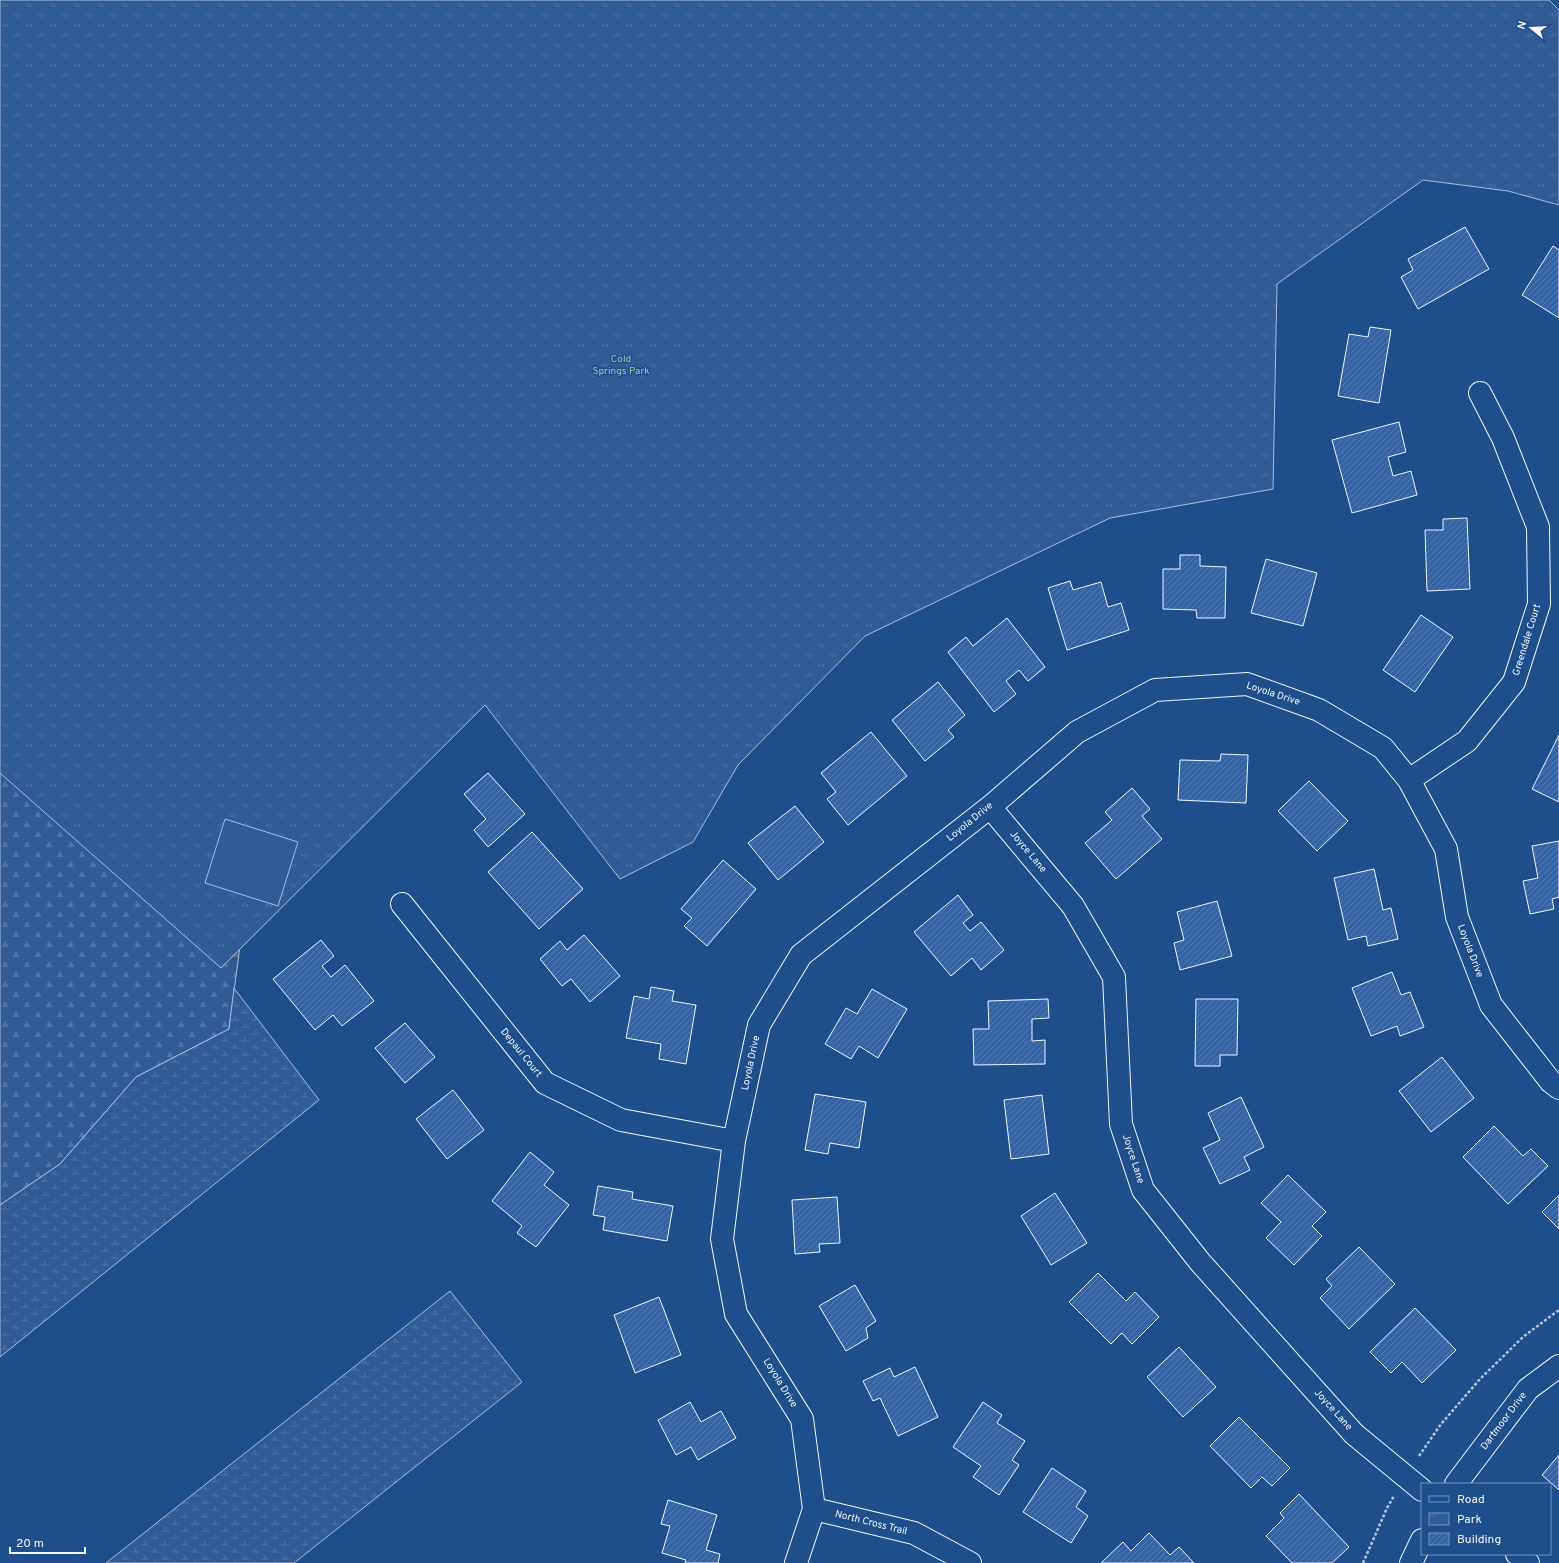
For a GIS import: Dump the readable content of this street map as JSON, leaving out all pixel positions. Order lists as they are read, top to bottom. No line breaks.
{"streets":{"street":["Greendale Court","Loyola Drive","Joyce Lane","Depaul Court","Dartmoor Drive","North Cross Trail"]},"crossings":[["Greendale Court","Loyola Drive"],["Loyola Drive","Joyce Lane"],["Loyola Drive","Depaul Court"],["Loyola Drive","North Cross Trail"]],"parks":["Cold Springs Park"],"legend":["Road","Park","Building"],"scale_bar":"20 m","north":"left"}
